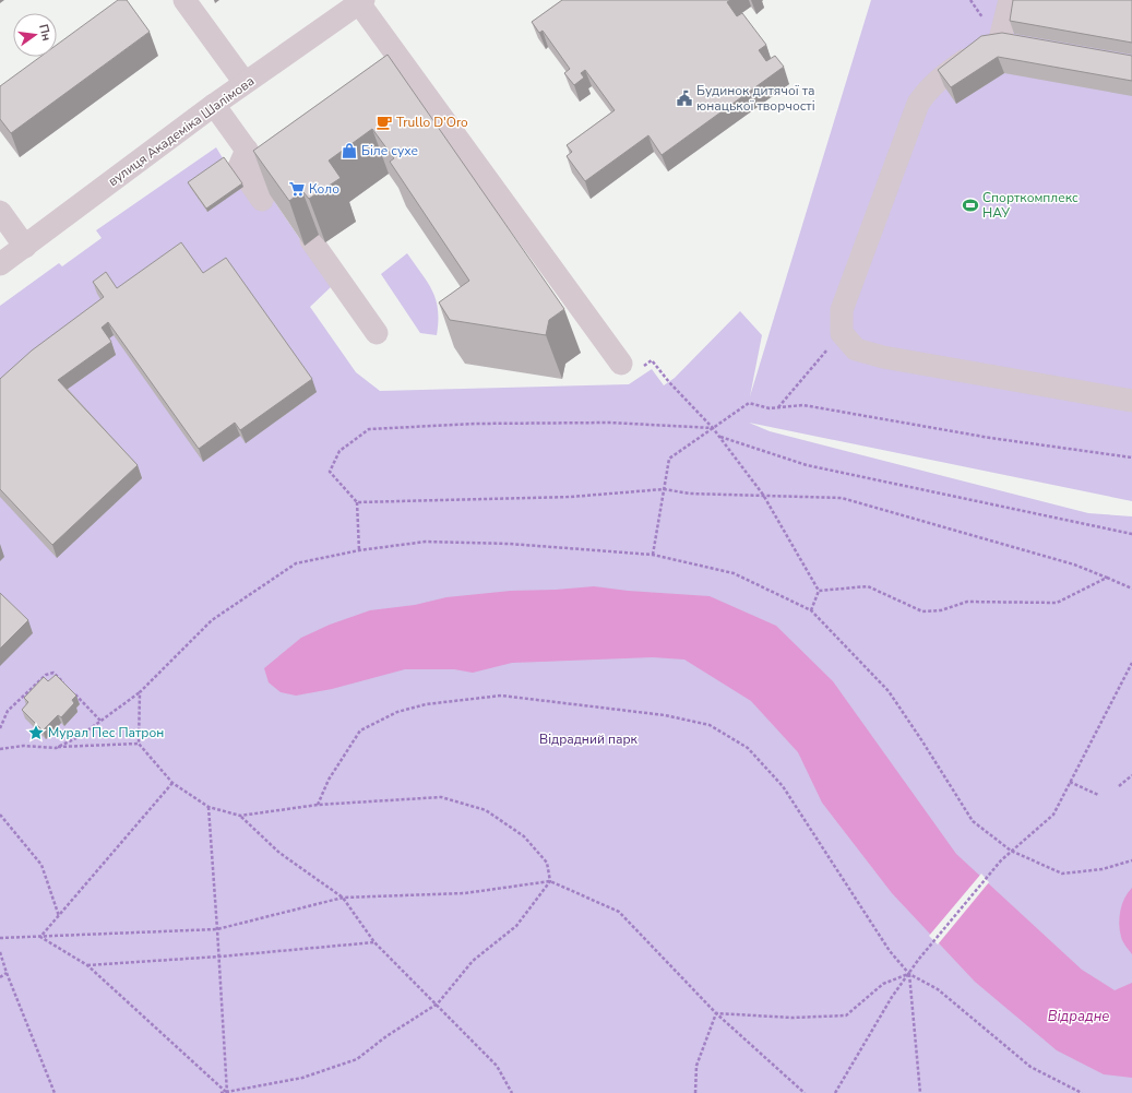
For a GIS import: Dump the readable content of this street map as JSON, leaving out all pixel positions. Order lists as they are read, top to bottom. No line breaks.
{"streets":{"street":["вулиця Академіка Шалімова"]},"water":["Відрадне"],"parks":["Відрадний парк"],"places":{"public building":["Будинок дитячої та юнацької творчості"],"cafe":["Trullo D'Oro"],"shop":["Біле сухе"],"supermarket":["Коло"],"sports":["Спорткомплекс НАУ"],"place":["Мурал Пес Патрон"]},"north":"right"}
